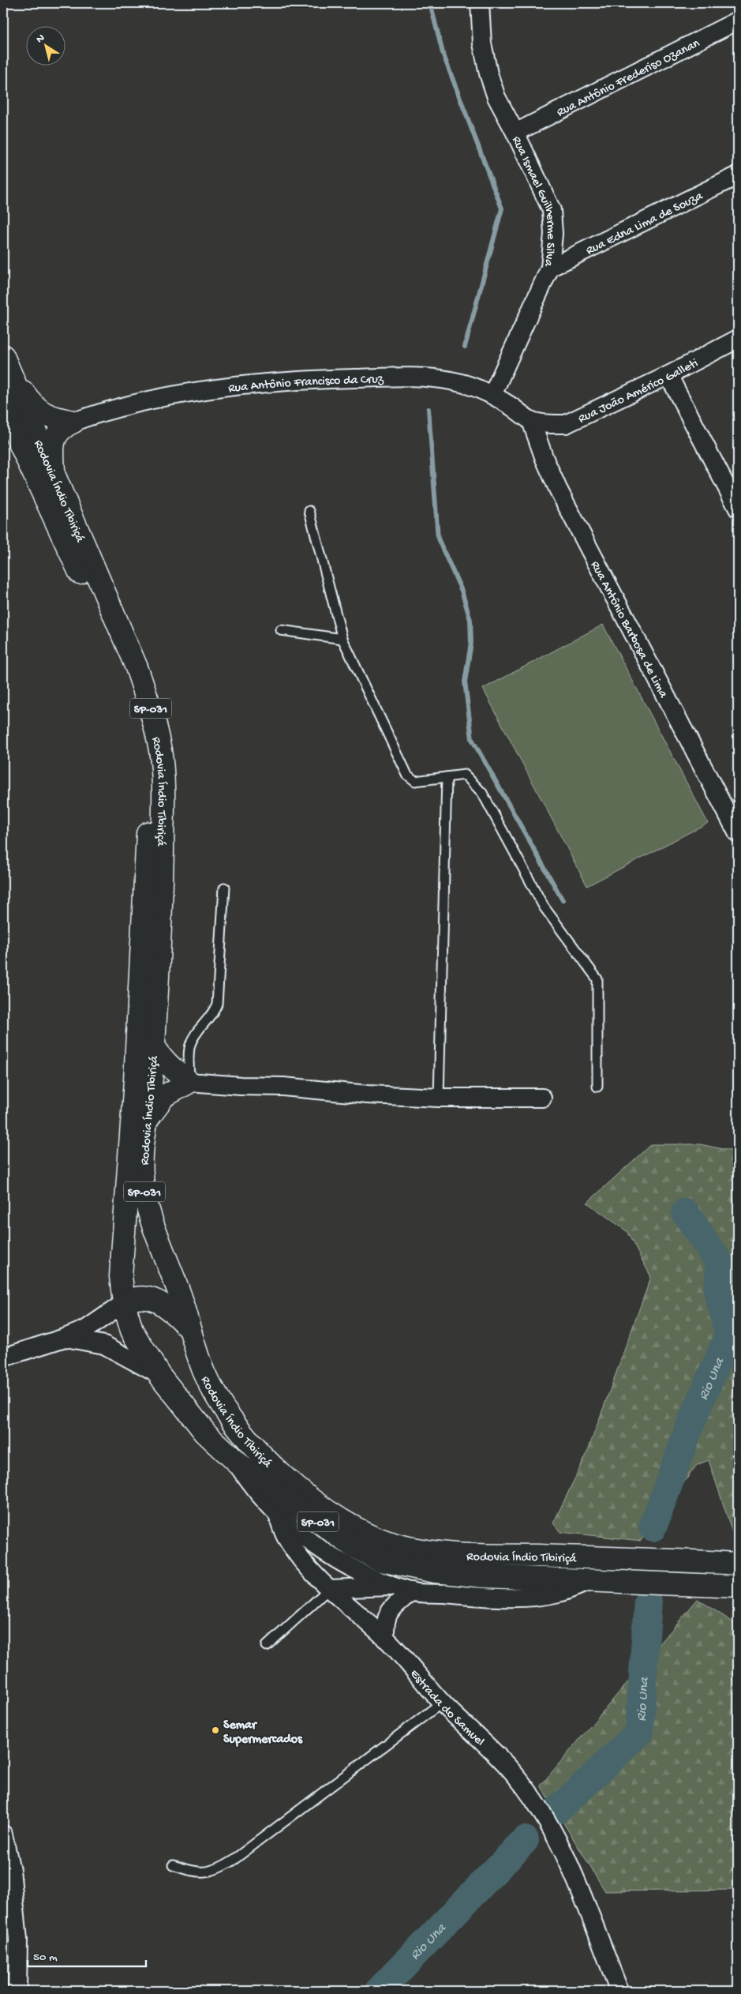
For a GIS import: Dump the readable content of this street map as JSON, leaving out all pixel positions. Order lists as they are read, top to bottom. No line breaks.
{"streets":{"highway":["Rodovia Índio Tibiriçá","SP-031"],"street":["Rua Antônio Frederiso Ozanan","Rua Ismael Guilherme Silva","Rua Edna Lima de Souza","Rua Antônio Francisco da Cruz","Rua João Américo Galleti","Rua Antônio Barbosa de Lima","Estrada do Samuel"]},"crossings":[["Rua Antônio Frederiso Ozanan","Rua Ismael Guilherme Silva"],["Rua Ismael Guilherme Silva","Rua Edna Lima de Souza"],["Rua Ismael Guilherme Silva","Rua Antônio Francisco da Cruz"],["Rua Antônio Francisco da Cruz","Rua João Américo Galleti"],["Rua Antônio Francisco da Cruz","Rua Antônio Barbosa de Lima"],["Rua João Américo Galleti","Rua Antônio Barbosa de Lima"]],"water":["Rio Una"],"places":["Semar Supermercados"],"scale_bar":"50 m","north":"top left"}
